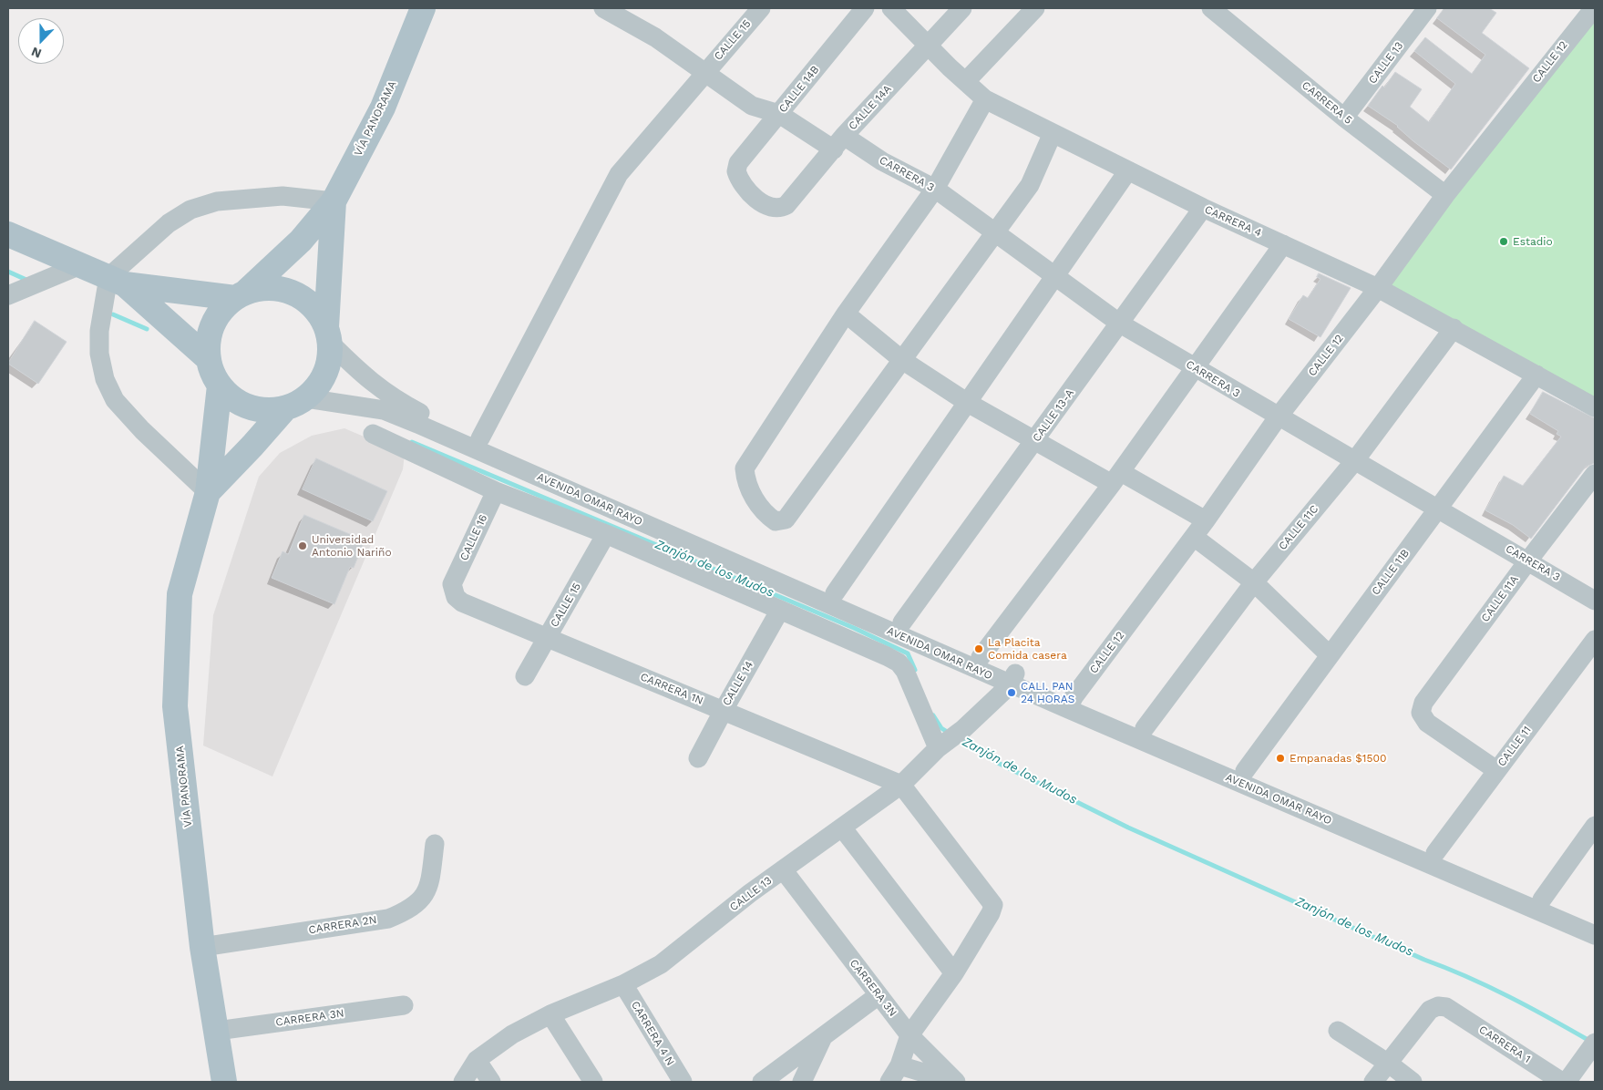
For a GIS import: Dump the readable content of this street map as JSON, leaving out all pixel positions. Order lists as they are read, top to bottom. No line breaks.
{"streets":{"main road":["VÍA PANORAMA"],"street":["CALLE 15","CALLE 12","CALLE 13","CALLE 14B","CARRERA 5","CALLE 14A","CARRERA 3","CARRERA 4","CALLE 13-A","AVENIDA OMAR RAYO","CALLE 11C","CALLE 16","CALLE 11B","CALLE 11A","CALLE 14","CARRERA 1N","CALLE 11","CARRERA 2N","CARRERA 3N","CARRERA 4 N","CARRERA 1"]},"crossings":[["CALLE 15","CARRERA 3"],["CALLE 15","AVENIDA OMAR RAYO"],["CALLE 15","CARRERA 1N"],["CALLE 12","CARRERA 5"],["CALLE 12","CARRERA 3"],["CALLE 12","CARRERA 4"],["CALLE 12","AVENIDA OMAR RAYO"],["CALLE 13","CARRERA 5"],["CALLE 13","AVENIDA OMAR RAYO"],["CALLE 13","CARRERA 1N"],["CALLE 13","CARRERA 3N"],["CALLE 13","CARRERA 4 N"],["CALLE 14B","CALLE 14A"],["CALLE 14B","CARRERA 3"],["CALLE 14A","CARRERA 3"],["CALLE 14A","CARRERA 4"],["VÍA PANORAMA","AVENIDA OMAR RAYO"],["VÍA PANORAMA","CARRERA 2N"],["VÍA PANORAMA","CARRERA 3N"],["CARRERA 3","CALLE 13-A"],["CARRERA 3","CALLE 11C"],["CARRERA 3","CALLE 11B"],["CARRERA 3","CALLE 11A"],["CARRERA 4","CALLE 13-A"],["CARRERA 4","CALLE 11C"],["CARRERA 4","CALLE 11B"],["CALLE 13-A","AVENIDA OMAR RAYO"],["AVENIDA OMAR RAYO","CALLE 11C"],["AVENIDA OMAR RAYO","CALLE 11B"],["AVENIDA OMAR RAYO","CALLE 11"],["CALLE 16","CARRERA 1N"],["CALLE 11A","CALLE 11"],["CALLE 14","CARRERA 1N"]],"water":["Zanjón de los Mudos"],"places":["Estadio","Universidad Antonio Nariño","La Placita Comida casera","CALI. PAN 24 HORAS","Empanadas $1500"],"north":"bottom"}
